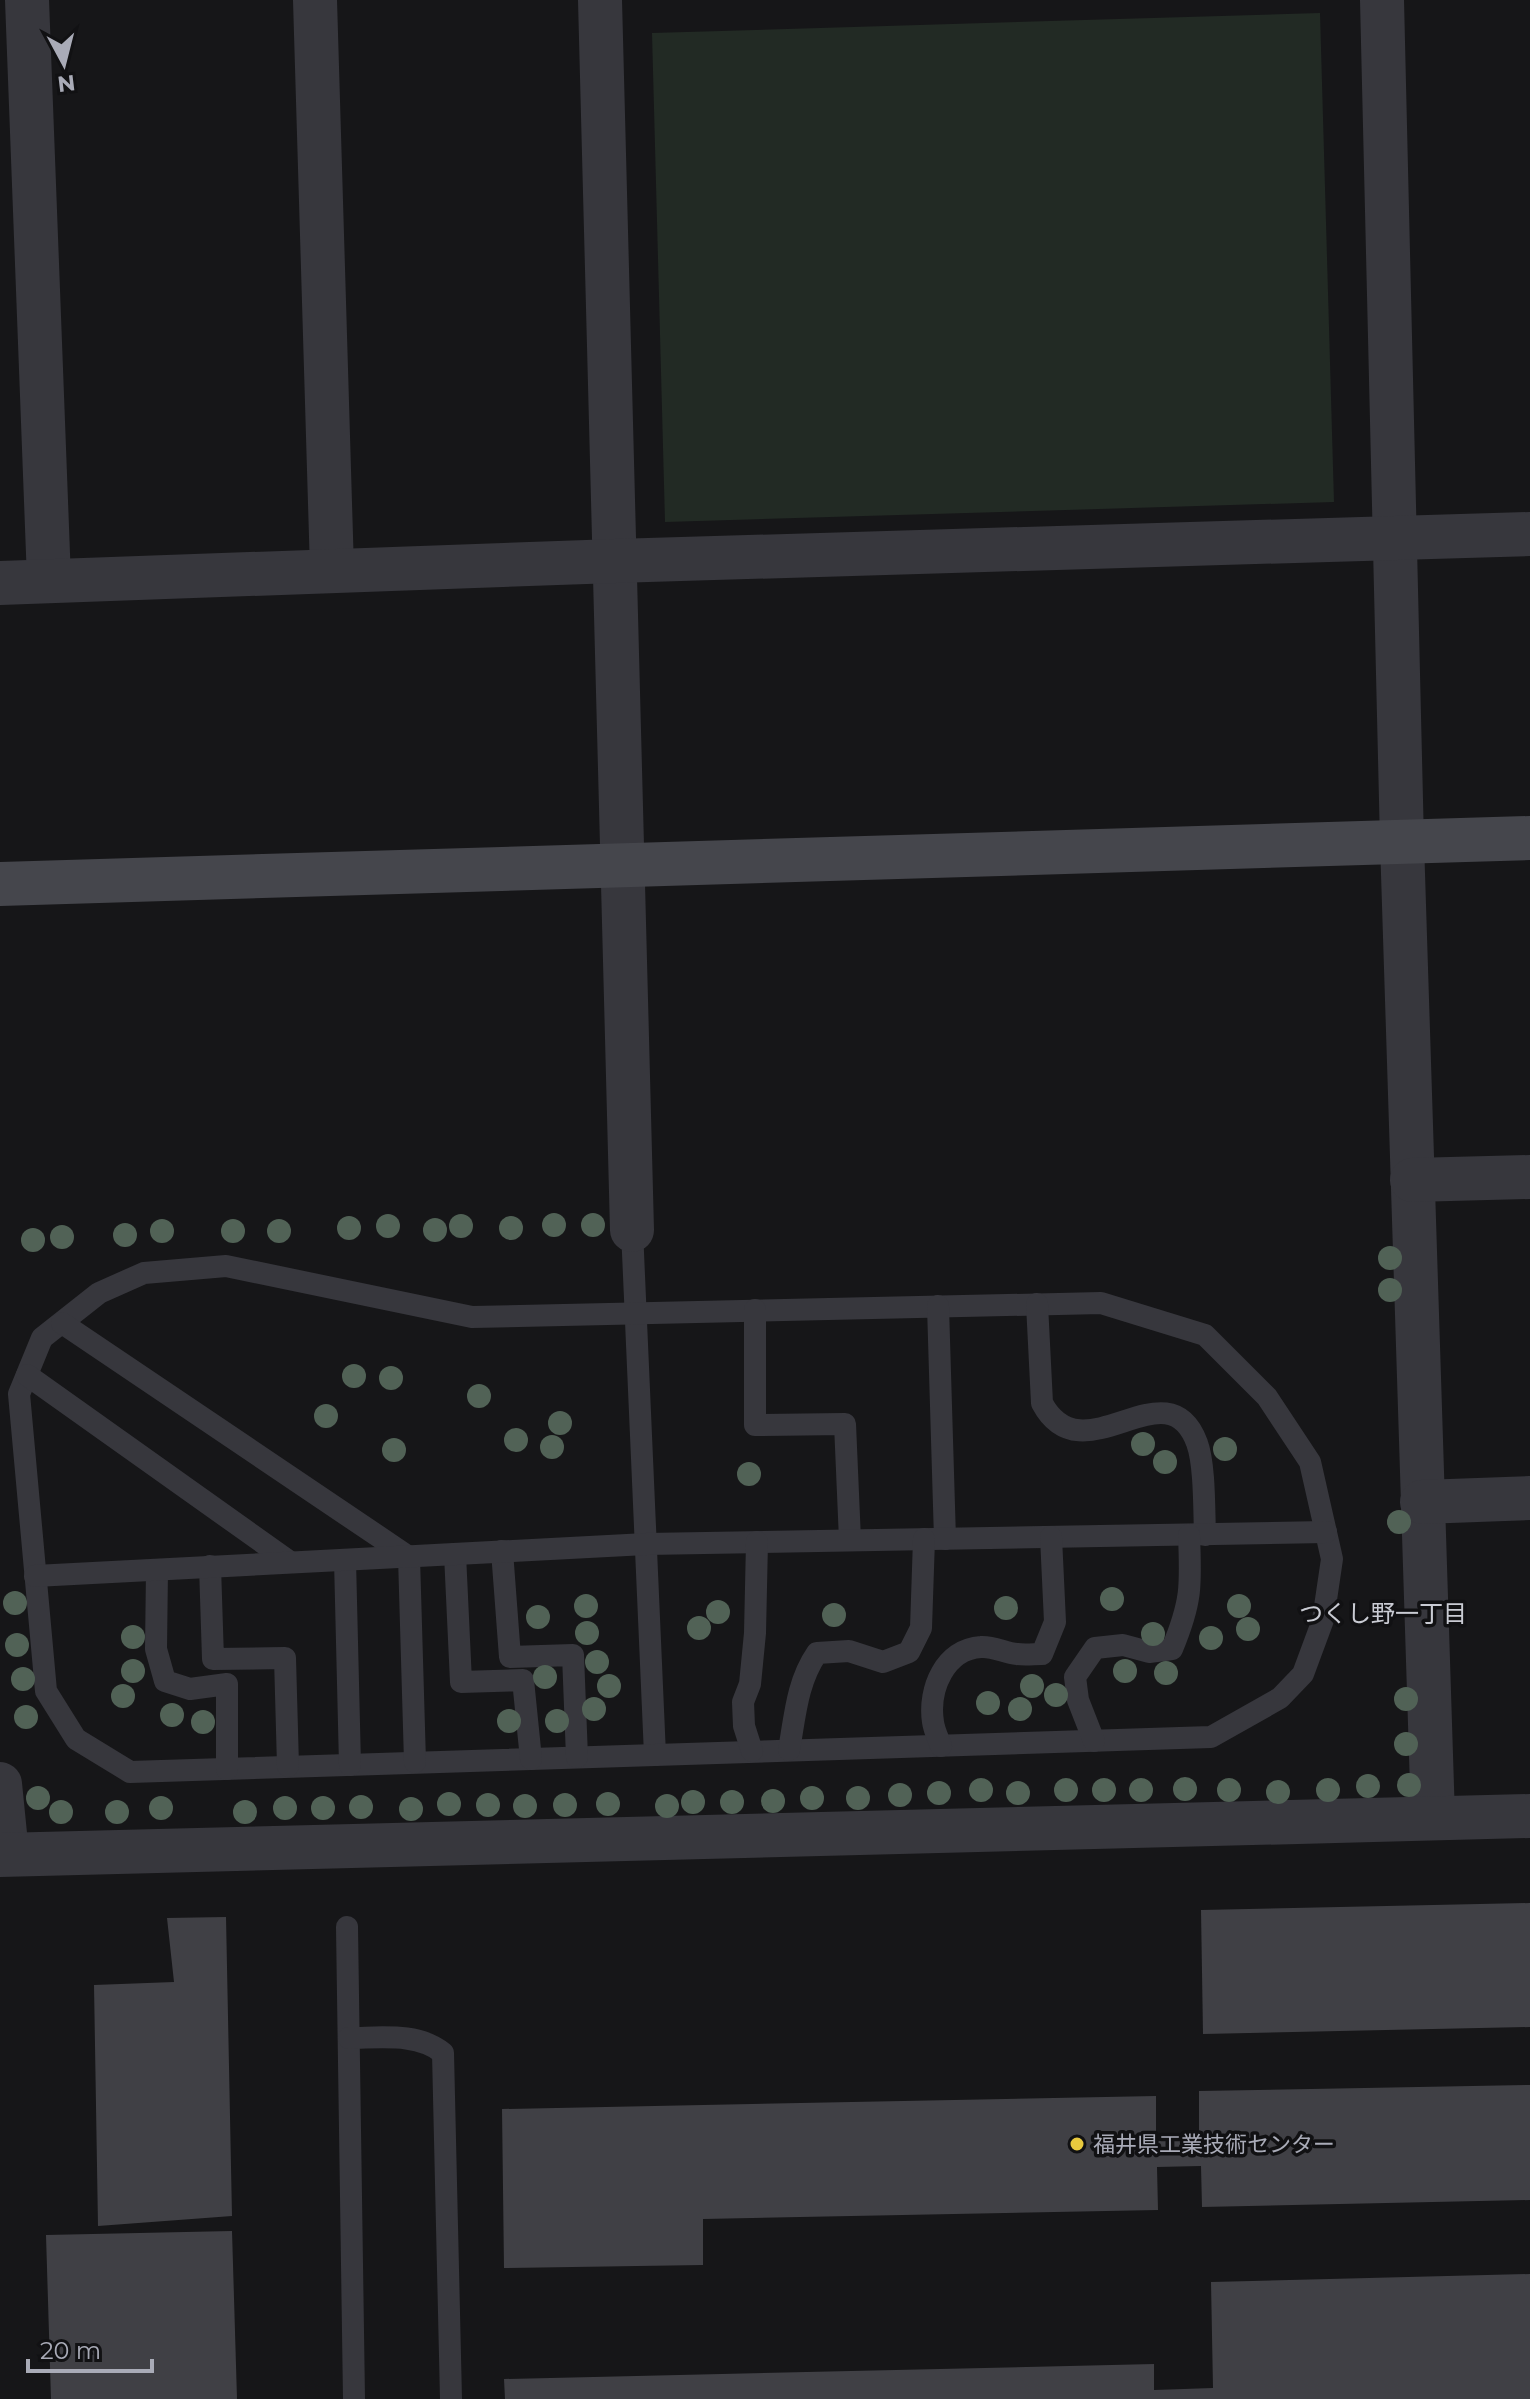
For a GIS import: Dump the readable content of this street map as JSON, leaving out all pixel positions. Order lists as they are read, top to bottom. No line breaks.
{"districts":["つくし野一丁目"],"places":["福井県工業技術センター"],"scale_bar":"20 m","north":"bottom"}
